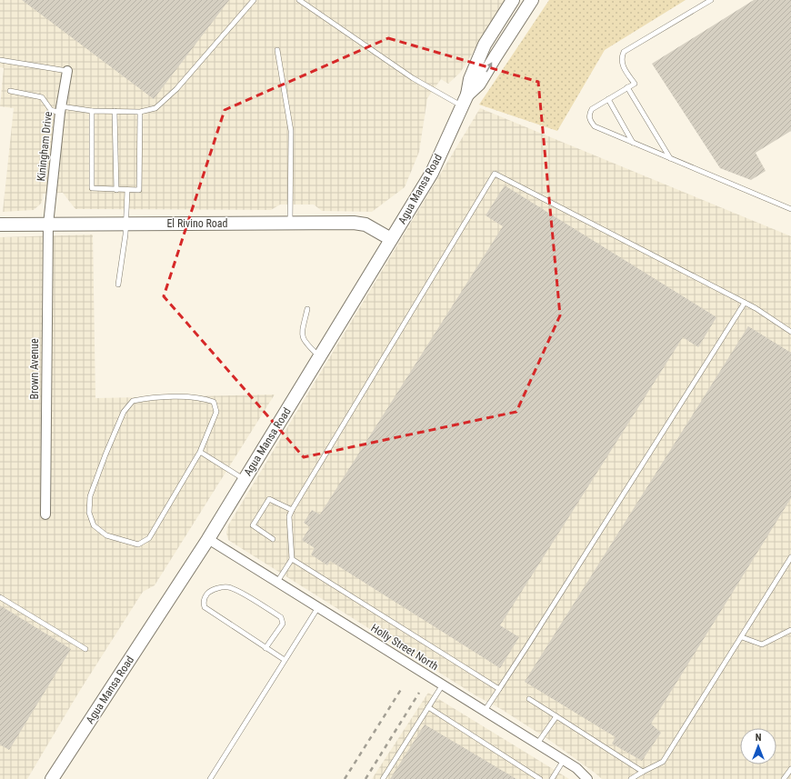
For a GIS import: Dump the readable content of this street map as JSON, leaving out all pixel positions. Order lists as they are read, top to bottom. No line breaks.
{"streets":{"main road":["Agua Mansa Road","El Rivino Road"],"street":["Kiningham Drive","Brown Avenue","Holly Street North"]},"crossings":[["Kiningham Drive","El Rivino Road"],["Kiningham Drive","Brown Avenue"],["Agua Mansa Road","El Rivino Road"],["Agua Mansa Road","Holly Street North"],["El Rivino Road","Brown Avenue"]],"north":"top"}
